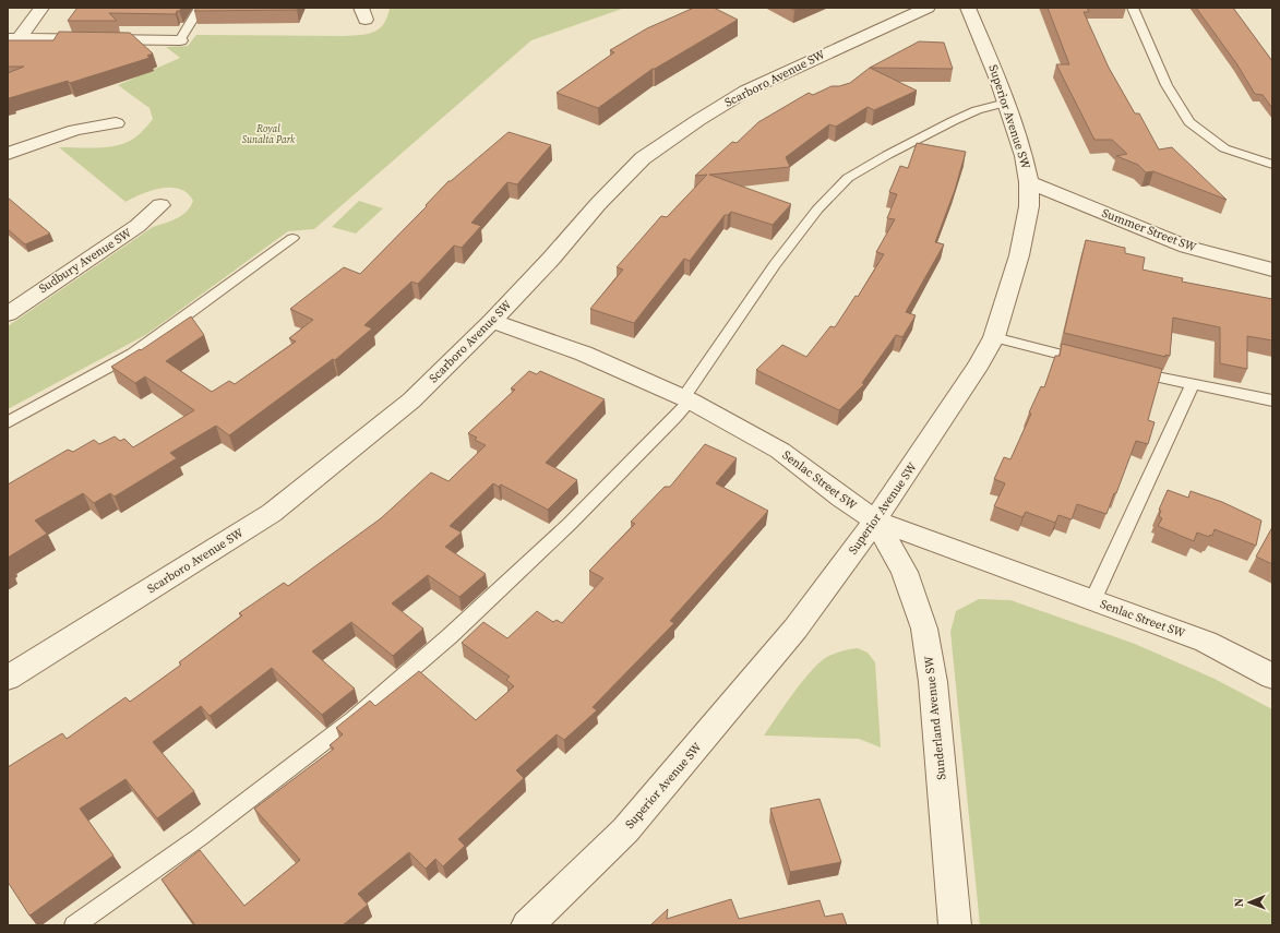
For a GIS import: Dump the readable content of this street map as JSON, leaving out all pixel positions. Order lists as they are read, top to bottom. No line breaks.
{"streets":{"street":["Scarboro Avenue SW","Superior Avenue SW","Summer Street SW","Sudbury Avenue SW","Senlac Street SW","Sunderland Avenue SW"]},"crossings":[["Scarboro Avenue SW","Senlac Street SW"],["Superior Avenue SW","Summer Street SW"],["Superior Avenue SW","Senlac Street SW"],["Superior Avenue SW","Sunderland Avenue SW"],["Senlac Street SW","Sunderland Avenue SW"]],"parks":["Royal Sunalta Park"],"north":"left"}
